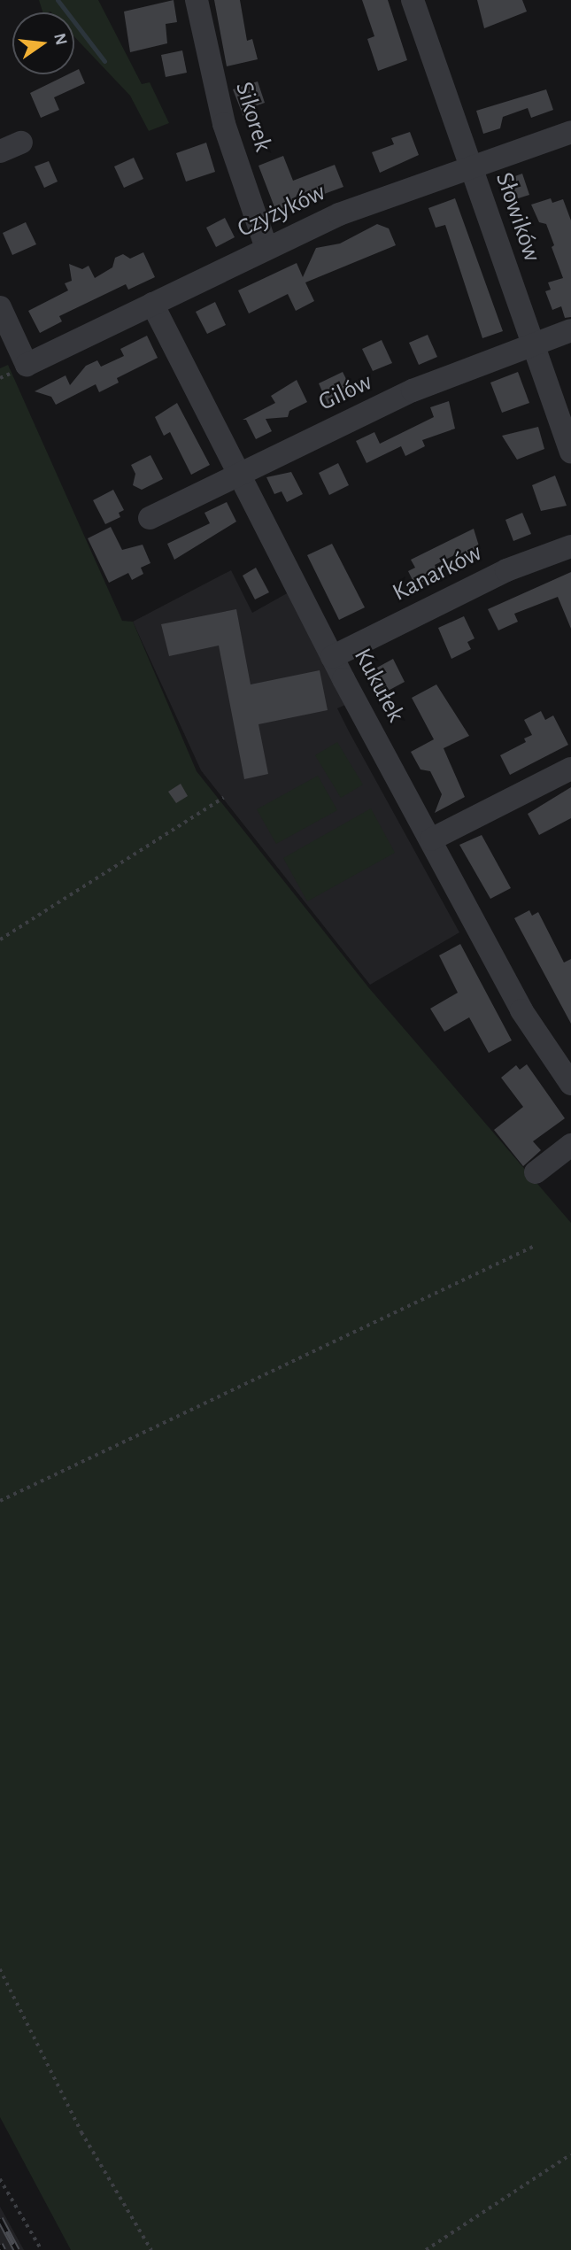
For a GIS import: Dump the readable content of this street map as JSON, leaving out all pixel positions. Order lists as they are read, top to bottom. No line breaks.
{"streets":{"street":["Sikorek","Czyżyków","Słowików","Gilów","Kanarków","Kukułek"]},"crossings":[["Sikorek","Czyżyków"],["Czyżyków","Słowików"],["Czyżyków","Kukułek"],["Słowików","Gilów"],["Gilów","Kukułek"],["Kanarków","Kukułek"]],"north":"right"}
